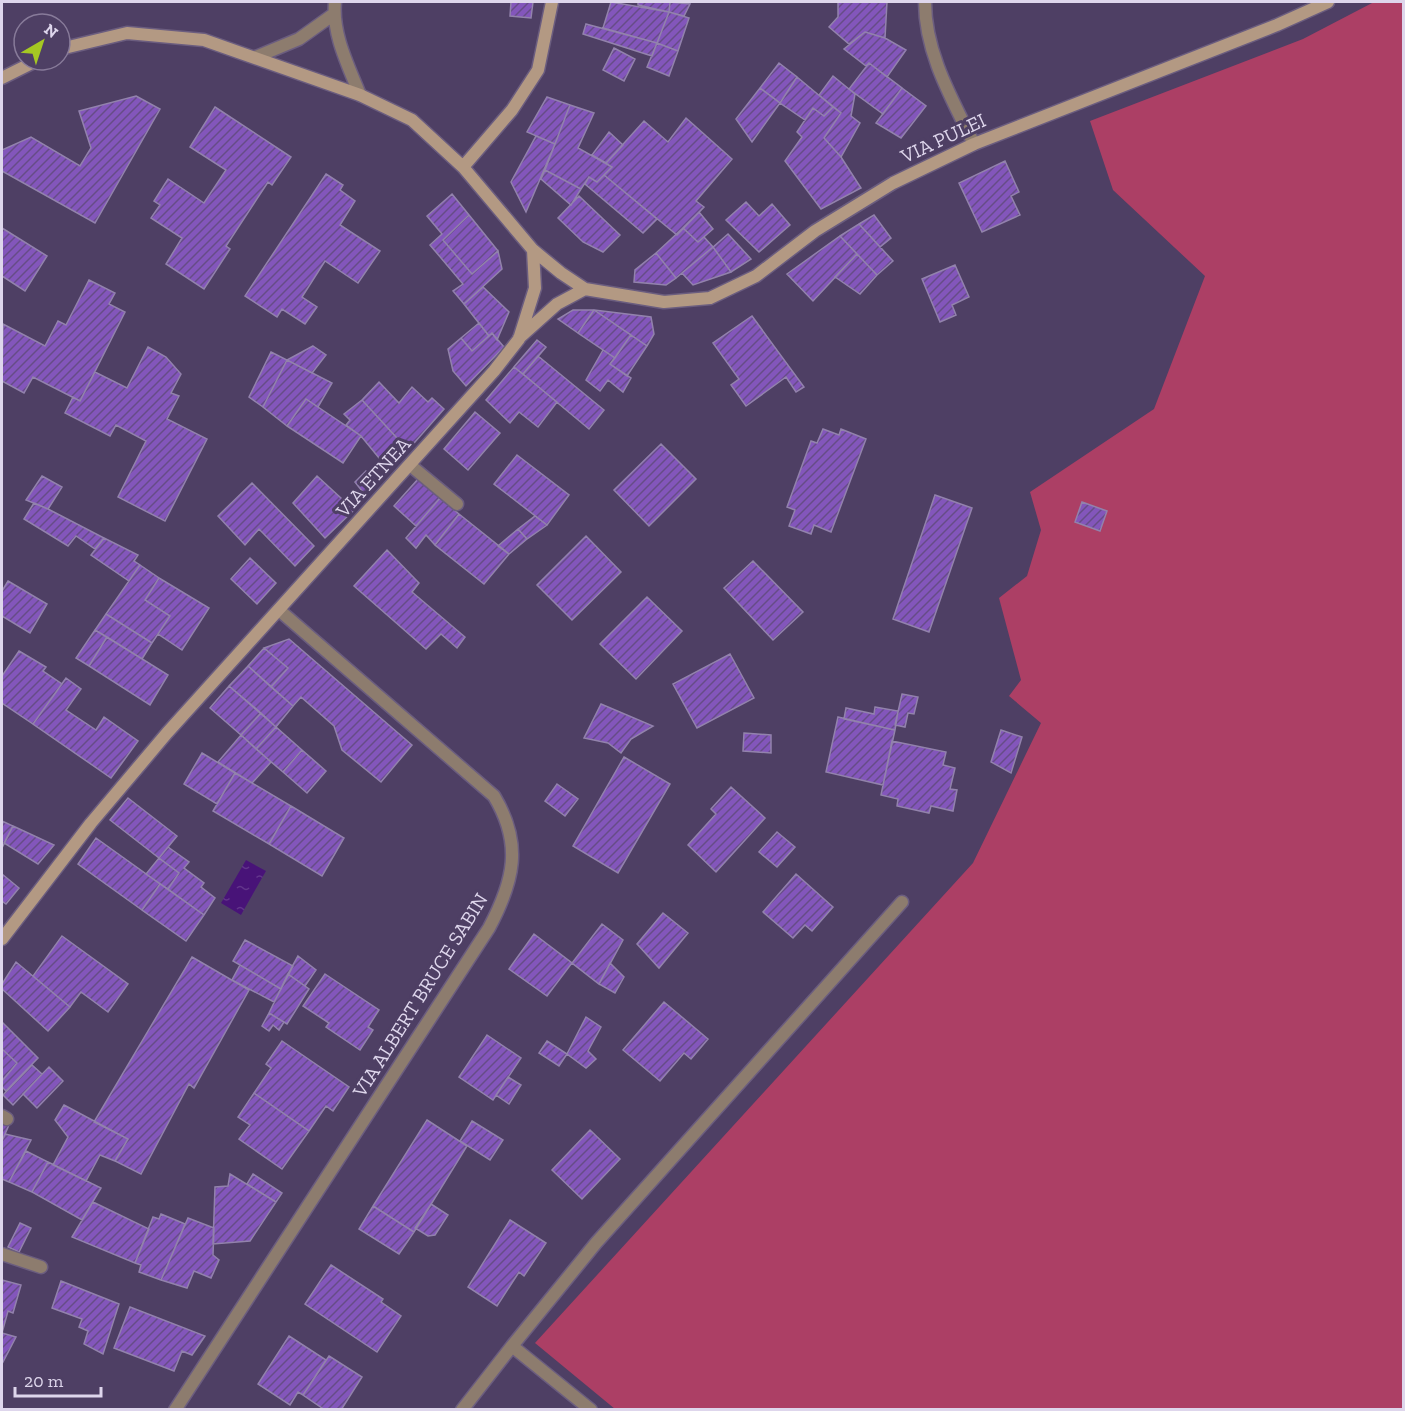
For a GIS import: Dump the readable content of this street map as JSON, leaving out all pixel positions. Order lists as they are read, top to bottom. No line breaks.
{"streets":{"main road":["VIA PULEI","VIA ETNEA"],"street":["VIA ALBERT BRUCE SABIN"]},"crossings":[["VIA ETNEA","VIA ALBERT BRUCE SABIN"]],"scale_bar":"20 m","north":"top right"}
